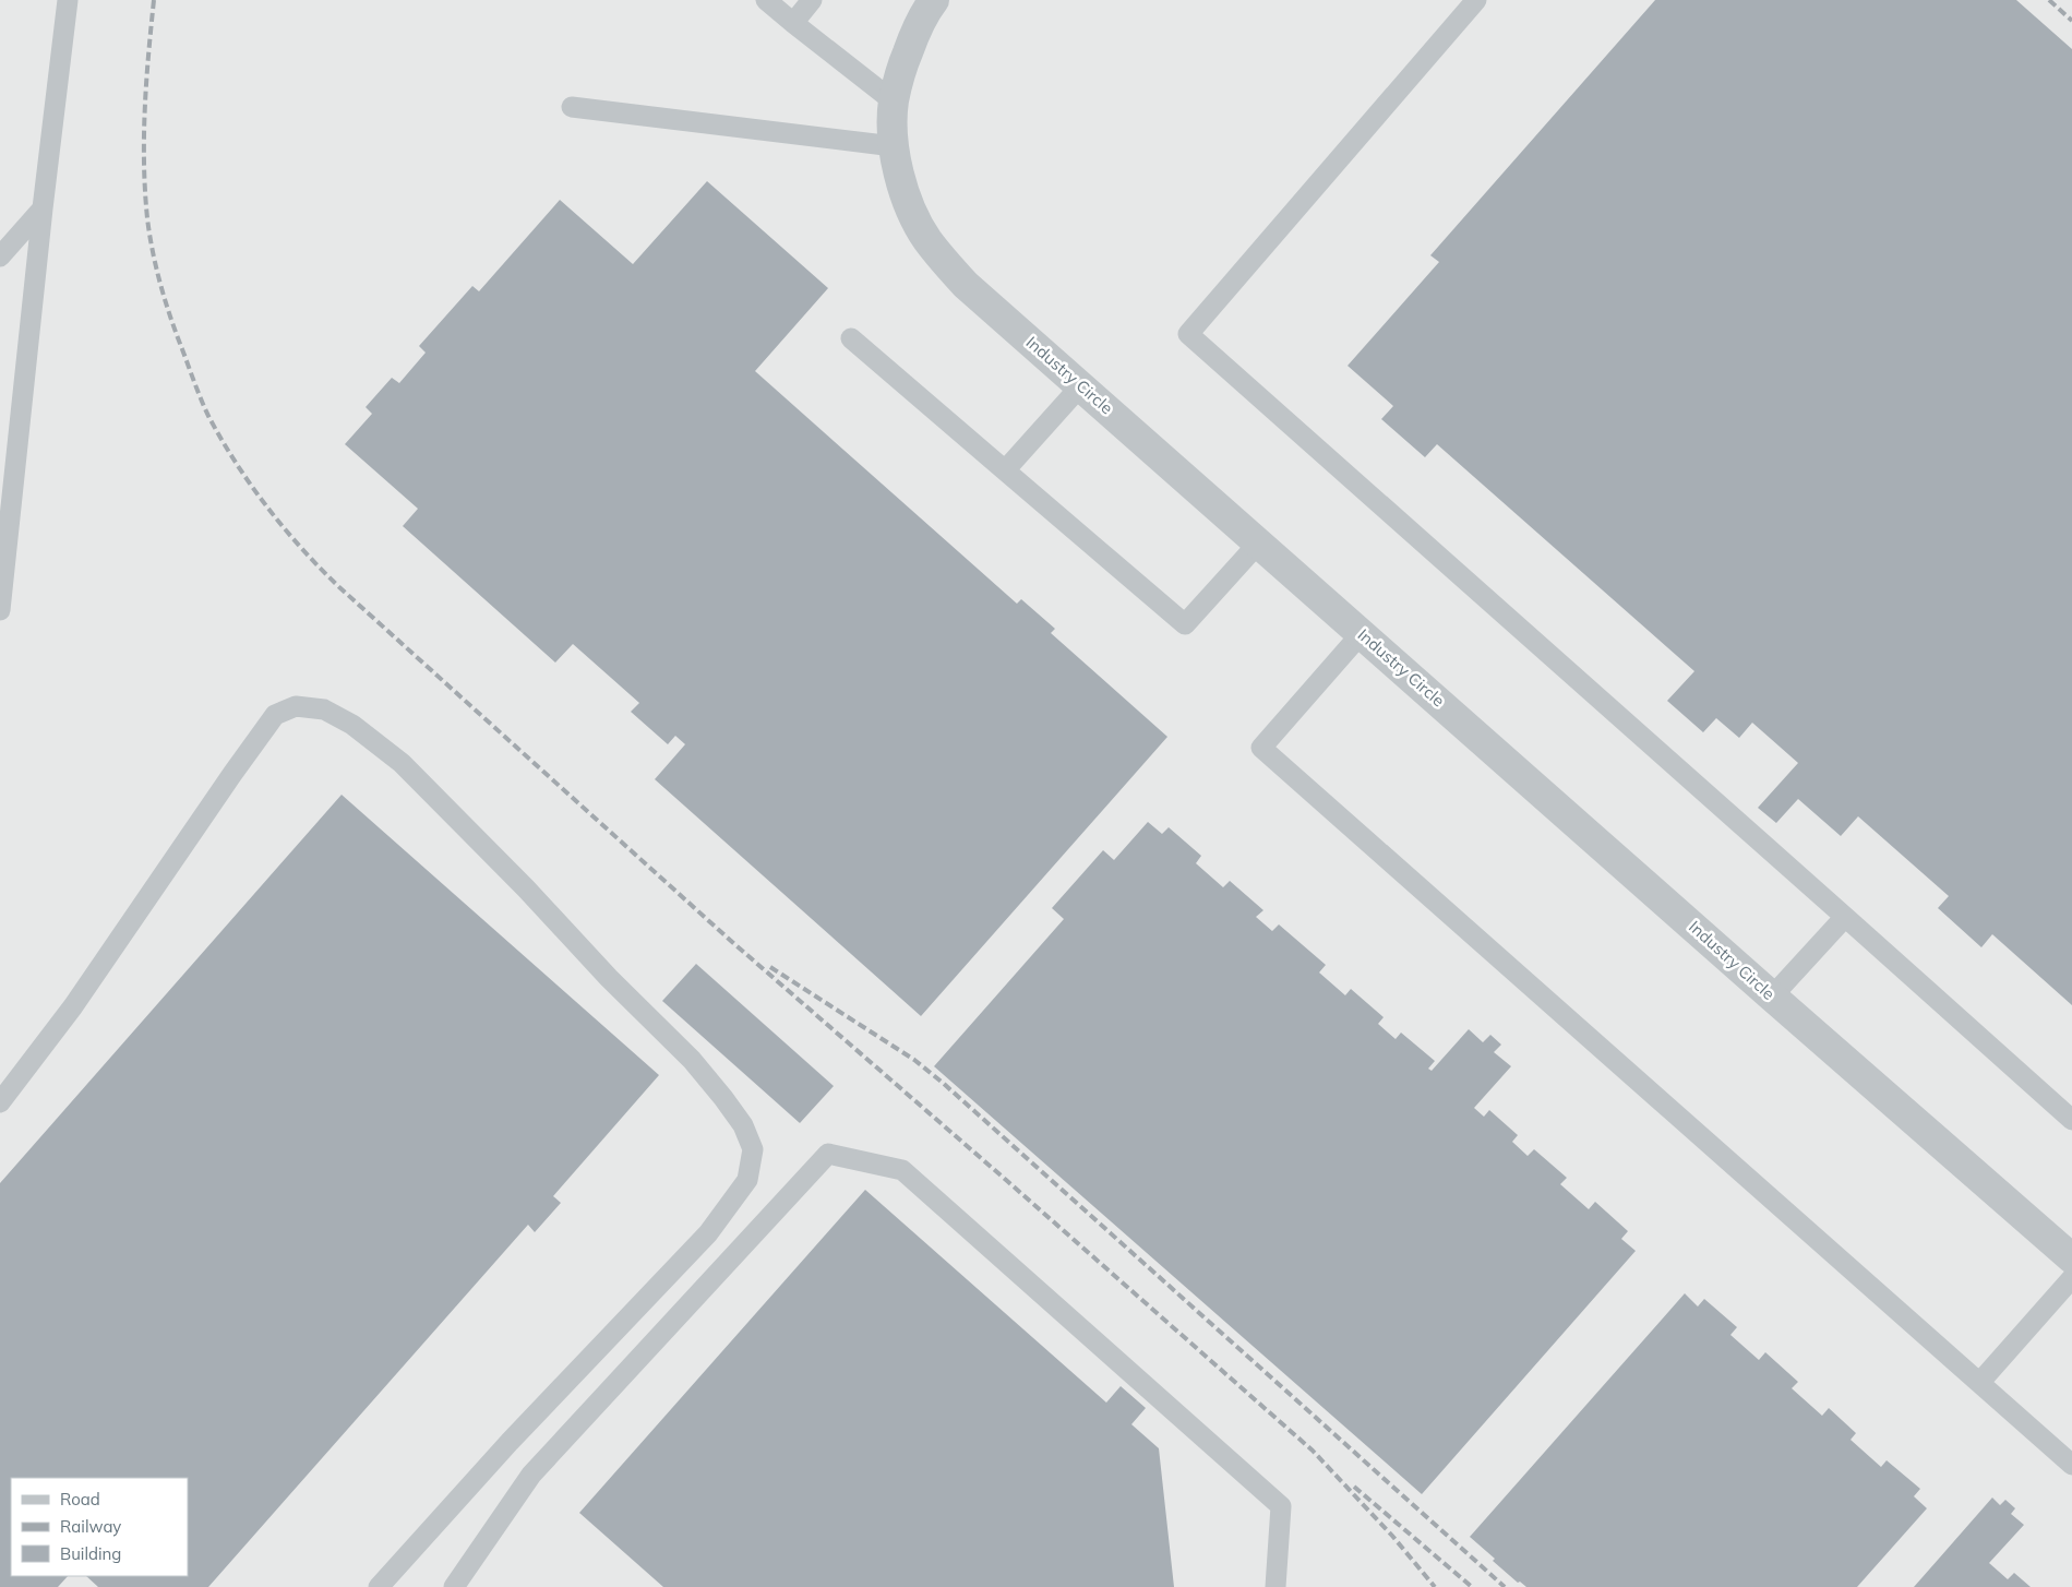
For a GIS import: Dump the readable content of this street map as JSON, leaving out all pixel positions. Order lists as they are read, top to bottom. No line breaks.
{"streets":{"street":["Industry Circle"]},"legend":["Road","Railway","Building"]}
